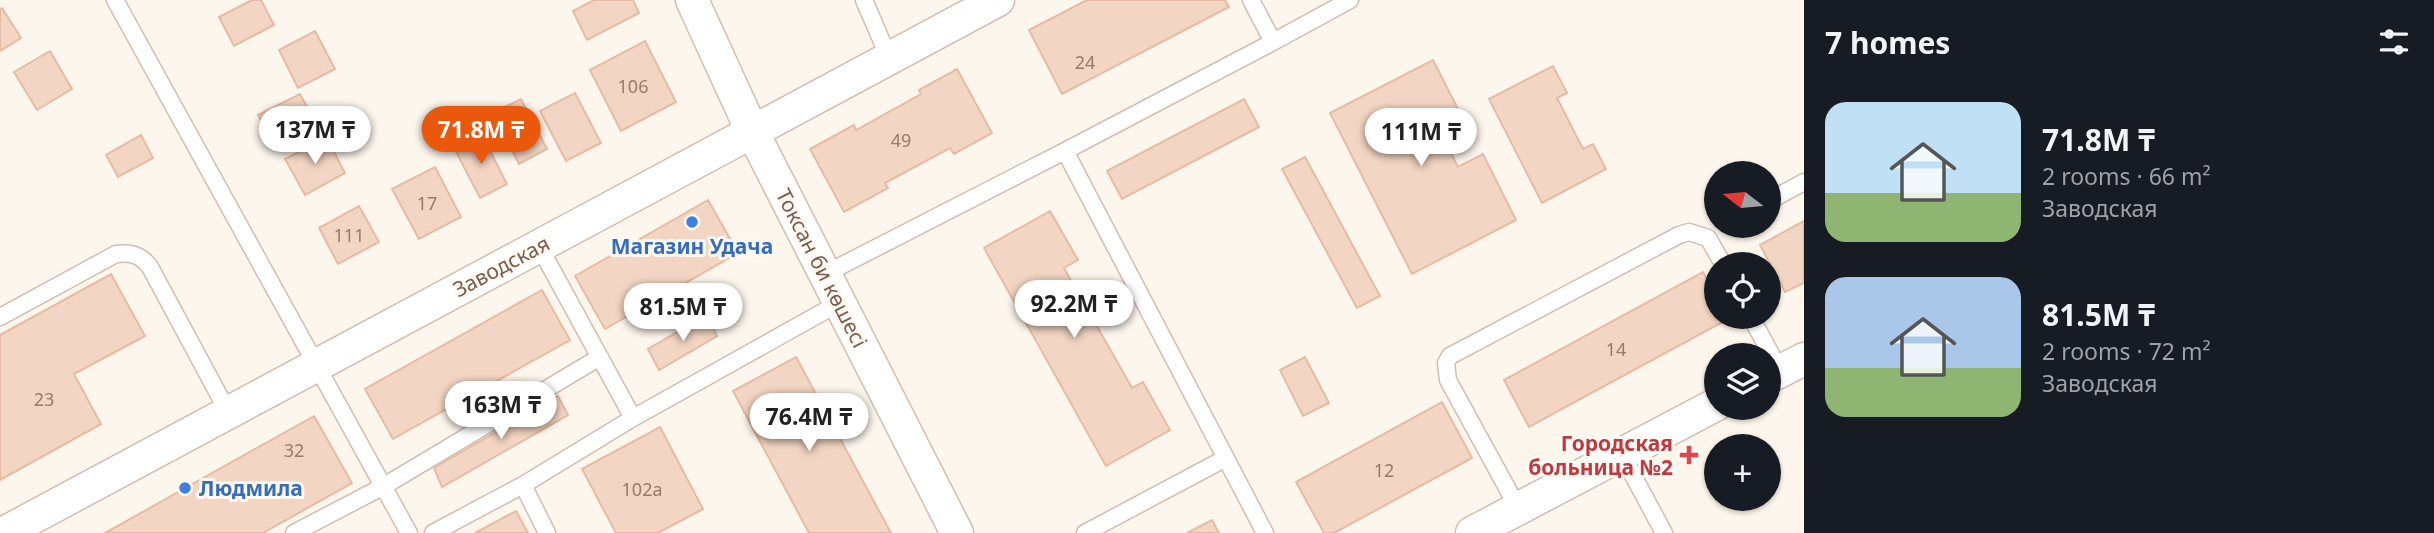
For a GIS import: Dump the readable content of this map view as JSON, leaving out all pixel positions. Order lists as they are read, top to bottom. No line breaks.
{"streets":{"street":["Заводская","Токсан би көшесі"]},"crossings":[["Заводская","Токсан би көшесі"]],"places":{"other":["Магазин Удача","Людмила"],"health":["Городская больница №2"]},"house_numbers":["24","106","49","17","111","14","23","32","12","102а"],"north":"left","page":{"heading":"7 homes","list":[{"name":"71.8M ₸","note":"2 rooms · 66 m² · Заводская"},{"name":"81.5M ₸","note":"2 rooms · 72 m² · Заводская"}],"price":["137M ₸","71.8M ₸","111M ₸","92.2M ₸","81.5M ₸","163M ₸","76.4M ₸"],"map_buttons":"+"}}
